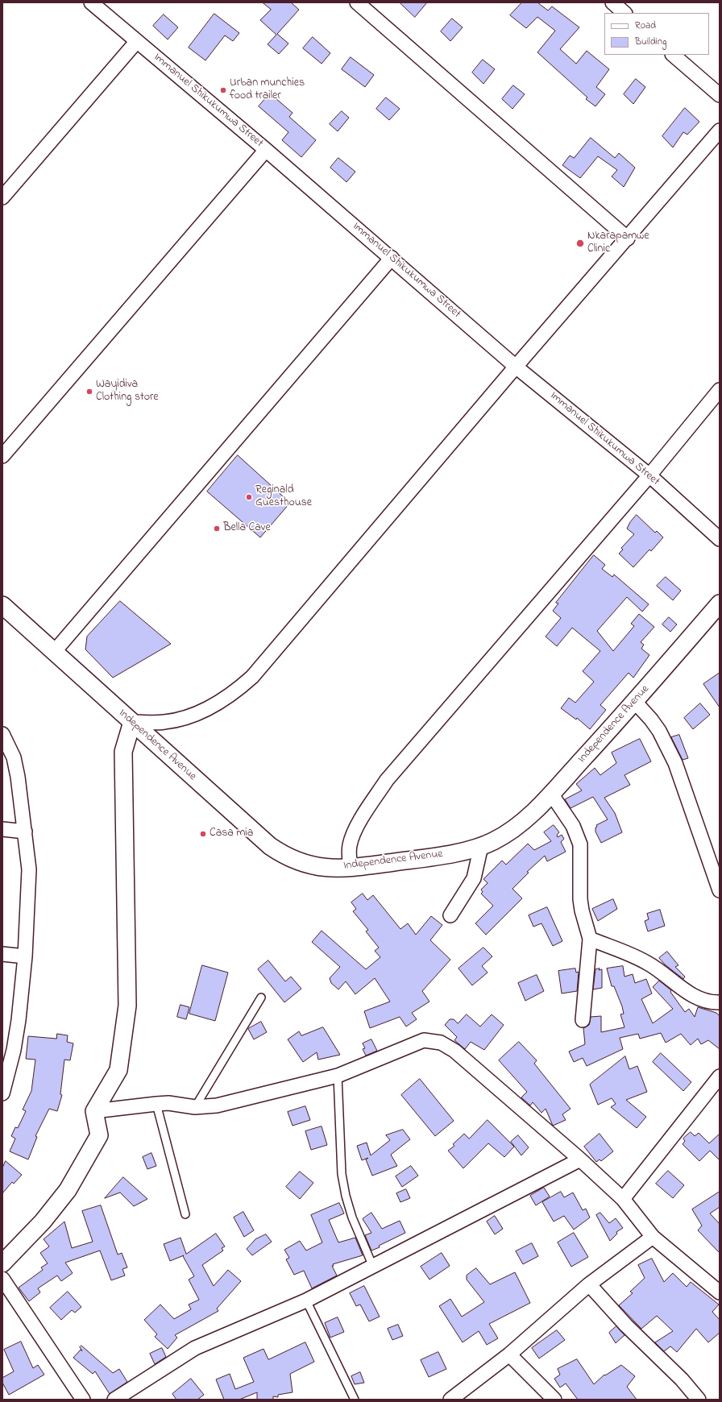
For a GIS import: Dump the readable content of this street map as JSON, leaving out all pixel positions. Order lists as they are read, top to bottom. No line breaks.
{"streets":{"street":["Immanuel Shikukumwa Street","Independence Avenue"]},"places":["Urban munchies food trailer","Nkarapamwe Clinic","Wayidiva Clothing store","Reginald Guesthouse","Bella Cave","Casa mia"],"legend":["Road","Building"]}
